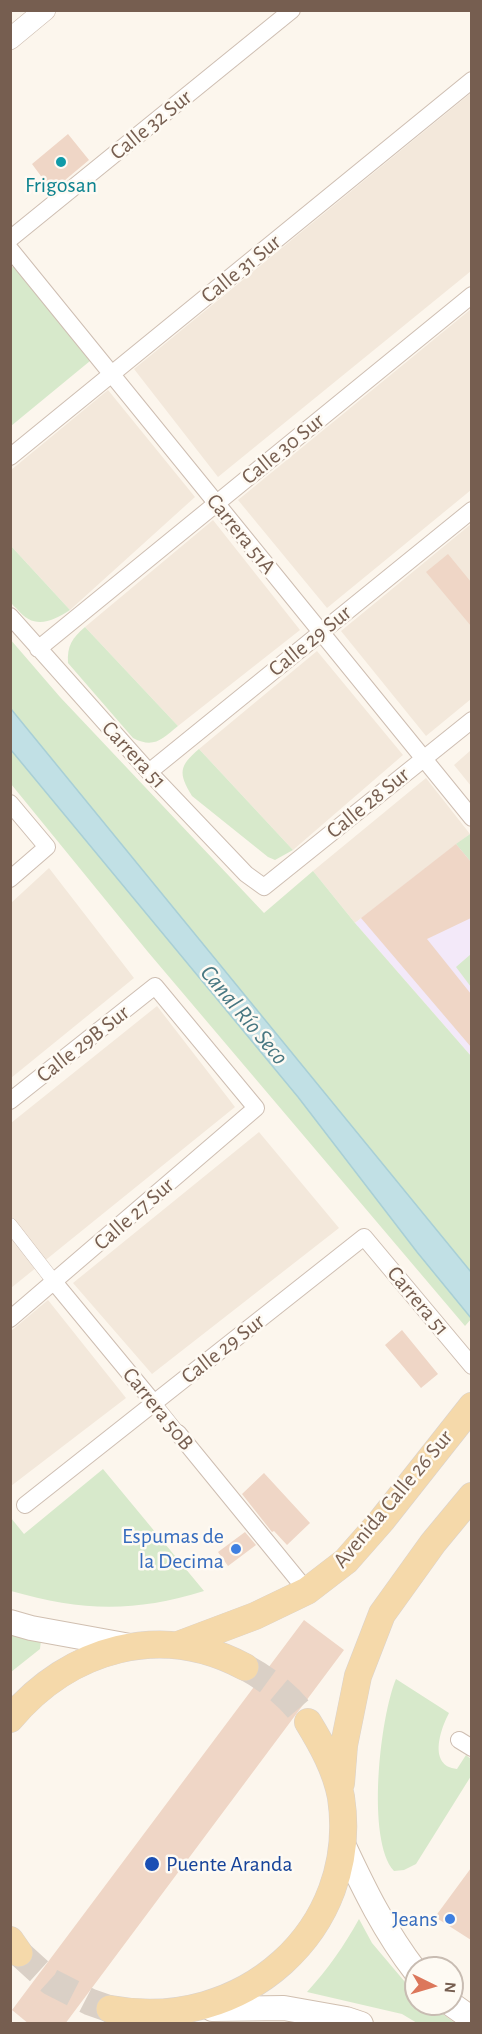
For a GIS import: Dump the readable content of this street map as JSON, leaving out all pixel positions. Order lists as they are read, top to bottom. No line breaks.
{"streets":{"main road":["Avenida Calle 26 Sur"],"street":["Calle 32 Sur","Calle 31 Sur","Calle 30 Sur","Carrera 51A","Calle 29 Sur","Carrera 51","Calle 28 Sur","Calle 29B Sur","Calle 27 Sur","Carrera 50B"]},"crossings":[["Calle 31 Sur","Carrera 51A"],["Calle 30 Sur","Carrera 51A"],["Calle 30 Sur","Carrera 51"],["Carrera 51A","Calle 29 Sur"],["Carrera 51A","Calle 28 Sur"],["Calle 29 Sur","Carrera 51"],["Calle 29 Sur","Carrera 50B"],["Carrera 51","Calle 28 Sur"],["Calle 29B Sur","Calle 27 Sur"],["Calle 27 Sur","Carrera 50B"],["Carrera 50B","Avenida Calle 26 Sur"]],"water":["Canal Río Seco"],"places":["Frigosan","Espumas de la Decima","Puente Aranda","Jeans"],"north":"right"}
